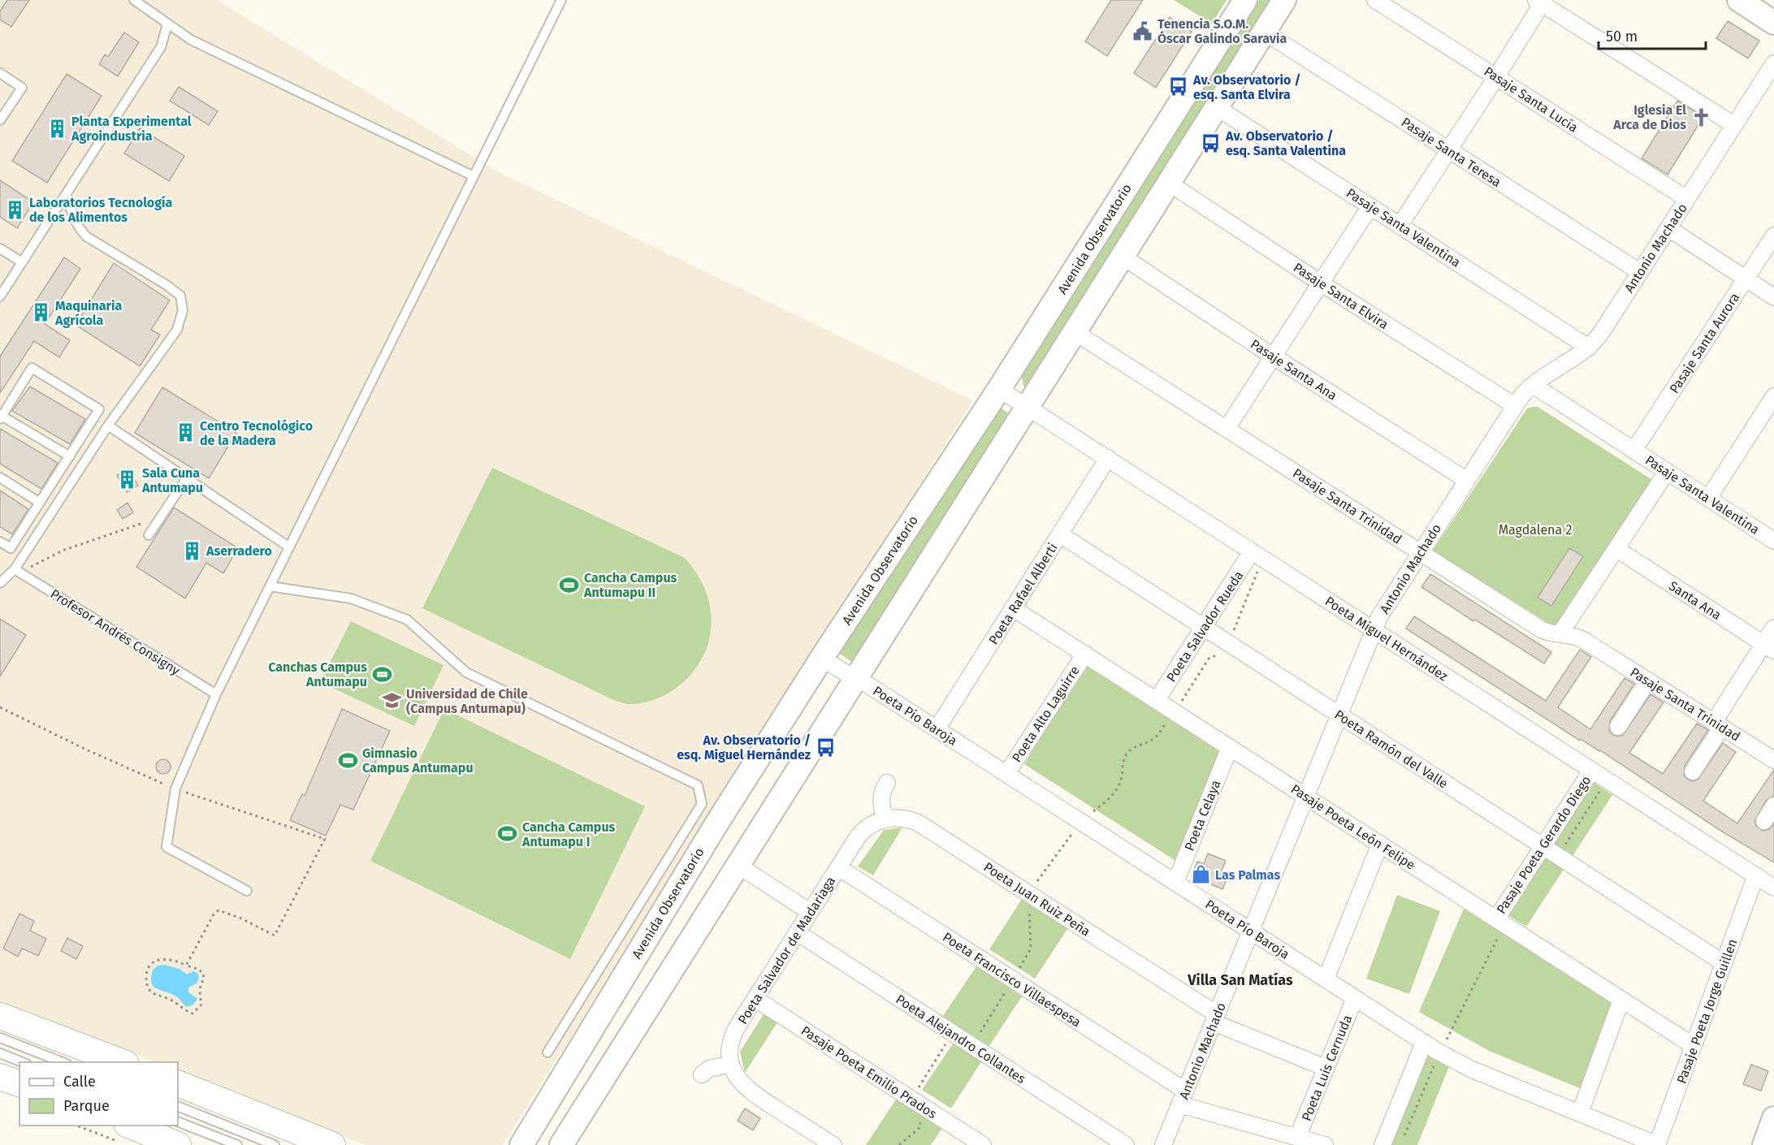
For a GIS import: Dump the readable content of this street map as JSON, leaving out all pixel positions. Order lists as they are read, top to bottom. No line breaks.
{"streets":{"main road":["Avenida Observatorio"],"street":["Pasaje Santa Lucía","Pasaje Santa Teresa","Pasaje Santa Valentina","Antonio Machado","Pasaje Santa Elvira","Pasaje Santa Aurora","Pasaje Santa Ana","Pasaje Santa Trinidad","Poeta Rafael Alberti","Santa Ana","Poeta Salvador Rueda","Poeta Miguel Hernández","Poeta Alto Laguirre","Poeta Pío Baroja","Poeta Ramón del Valle","Poeta Celaya","Pasaje Poeta León Felipe","Pasaje Poeta Gerardo Diego","Poeta Juan Ruiz Peña","Poeta Salvador de Madariaga","Poeta Francisco Villaespesa","Pasaje Poeta Jorge Guillen","Poeta Alejandro Collantes","Poeta Luis Cernuda","Pasaje Poeta Emilio Prados"],"lane":["Profesor Andrés Consigny"]},"crossings":[["Pasaje Santa Lucía","Antonio Machado"],["Pasaje Santa Teresa","Antonio Machado"],["Pasaje Santa Valentina","Antonio Machado"],["Pasaje Santa Valentina","Pasaje Santa Aurora"],["Avenida Observatorio","Poeta Miguel Hernández"],["Avenida Observatorio","Poeta Pío Baroja"],["Antonio Machado","Pasaje Santa Elvira"],["Antonio Machado","Pasaje Santa Ana"],["Antonio Machado","Pasaje Santa Trinidad"],["Antonio Machado","Poeta Miguel Hernández"],["Antonio Machado","Poeta Pío Baroja"],["Antonio Machado","Poeta Ramón del Valle"],["Antonio Machado","Pasaje Poeta León Felipe"],["Antonio Machado","Poeta Juan Ruiz Peña"],["Antonio Machado","Poeta Francisco Villaespesa"],["Poeta Rafael Alberti","Poeta Miguel Hernández"],["Poeta Rafael Alberti","Poeta Pío Baroja"],["Poeta Rafael Alberti","Poeta Ramón del Valle"],["Poeta Rafael Alberti","Pasaje Poeta León Felipe"],["Poeta Salvador Rueda","Poeta Miguel Hernández"],["Poeta Salvador Rueda","Poeta Ramón del Valle"],["Poeta Salvador Rueda","Pasaje Poeta León Felipe"],["Poeta Miguel Hernández","Pasaje Poeta Gerardo Diego"],["Poeta Miguel Hernández","Pasaje Poeta Jorge Guillen"],["Poeta Alto Laguirre","Poeta Pío Baroja"],["Poeta Alto Laguirre","Pasaje Poeta León Felipe"],["Poeta Pío Baroja","Poeta Celaya"],["Poeta Pío Baroja","Pasaje Poeta Jorge Guillen"],["Poeta Pío Baroja","Poeta Luis Cernuda"],["Poeta Ramón del Valle","Pasaje Poeta Gerardo Diego"],["Poeta Ramón del Valle","Pasaje Poeta Jorge Guillen"],["Poeta Celaya","Pasaje Poeta León Felipe"],["Pasaje Poeta León Felipe","Pasaje Poeta Gerardo Diego"],["Pasaje Poeta León Felipe","Pasaje Poeta Jorge Guillen"],["Poeta Juan Ruiz Peña","Poeta Salvador de Madariaga"],["Poeta Juan Ruiz Peña","Poeta Luis Cernuda"],["Poeta Salvador de Madariaga","Poeta Francisco Villaespesa"],["Poeta Salvador de Madariaga","Poeta Alejandro Collantes"],["Poeta Salvador de Madariaga","Pasaje Poeta Emilio Prados"],["Poeta Francisco Villaespesa","Poeta Luis Cernuda"]],"districts":["Villa San Matías"],"parks":["Magdalena 2"],"places":{"public building":["Tenencia S.O.M. Óscar Galindo Saravia"],"bus stop":["Av. Observatorio / esq. Santa Elvira","Av. Observatorio / esq. Santa Valentina","Av. Observatorio / esq. Miguel Hernández"],"church":["Iglesia El Arca de Dios"],"building":["Planta Experimental Agroindustria","Laboratorios Tecnología de los Alimentos","Maquinaria Agrícola","Centro Tecnológico de la Madera","Sala Cuna Antumapu","Aserradero"],"sports":["Cancha Campus Antumapu II","Canchas Campus Antumapu","Gimnasio Campus Antumapu","Cancha Campus Antumapu I"],"school or university":["Universidad de Chile (Campus Antumapu)"],"shop":["Las Palmas"]},"legend":["Calle","Parque"],"scale_bar":"50 m"}
